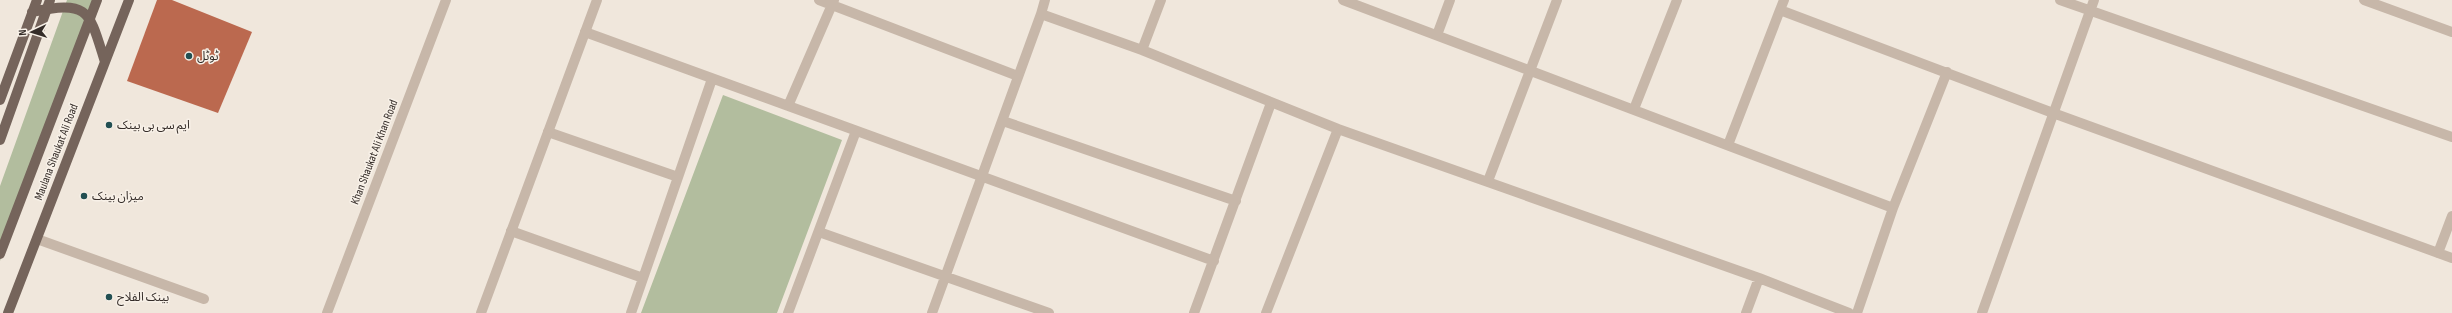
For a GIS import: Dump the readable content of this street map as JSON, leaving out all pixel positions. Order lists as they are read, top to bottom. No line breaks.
{"streets":{"main road":["Maulana Shaukat Ali Road"],"street":["Khan Shaukat Ali Khan Road"]},"places":["ٹوٹل","ایم سی بی بینک","میزان بینک","بینک الفلاح"],"north":"left"}
